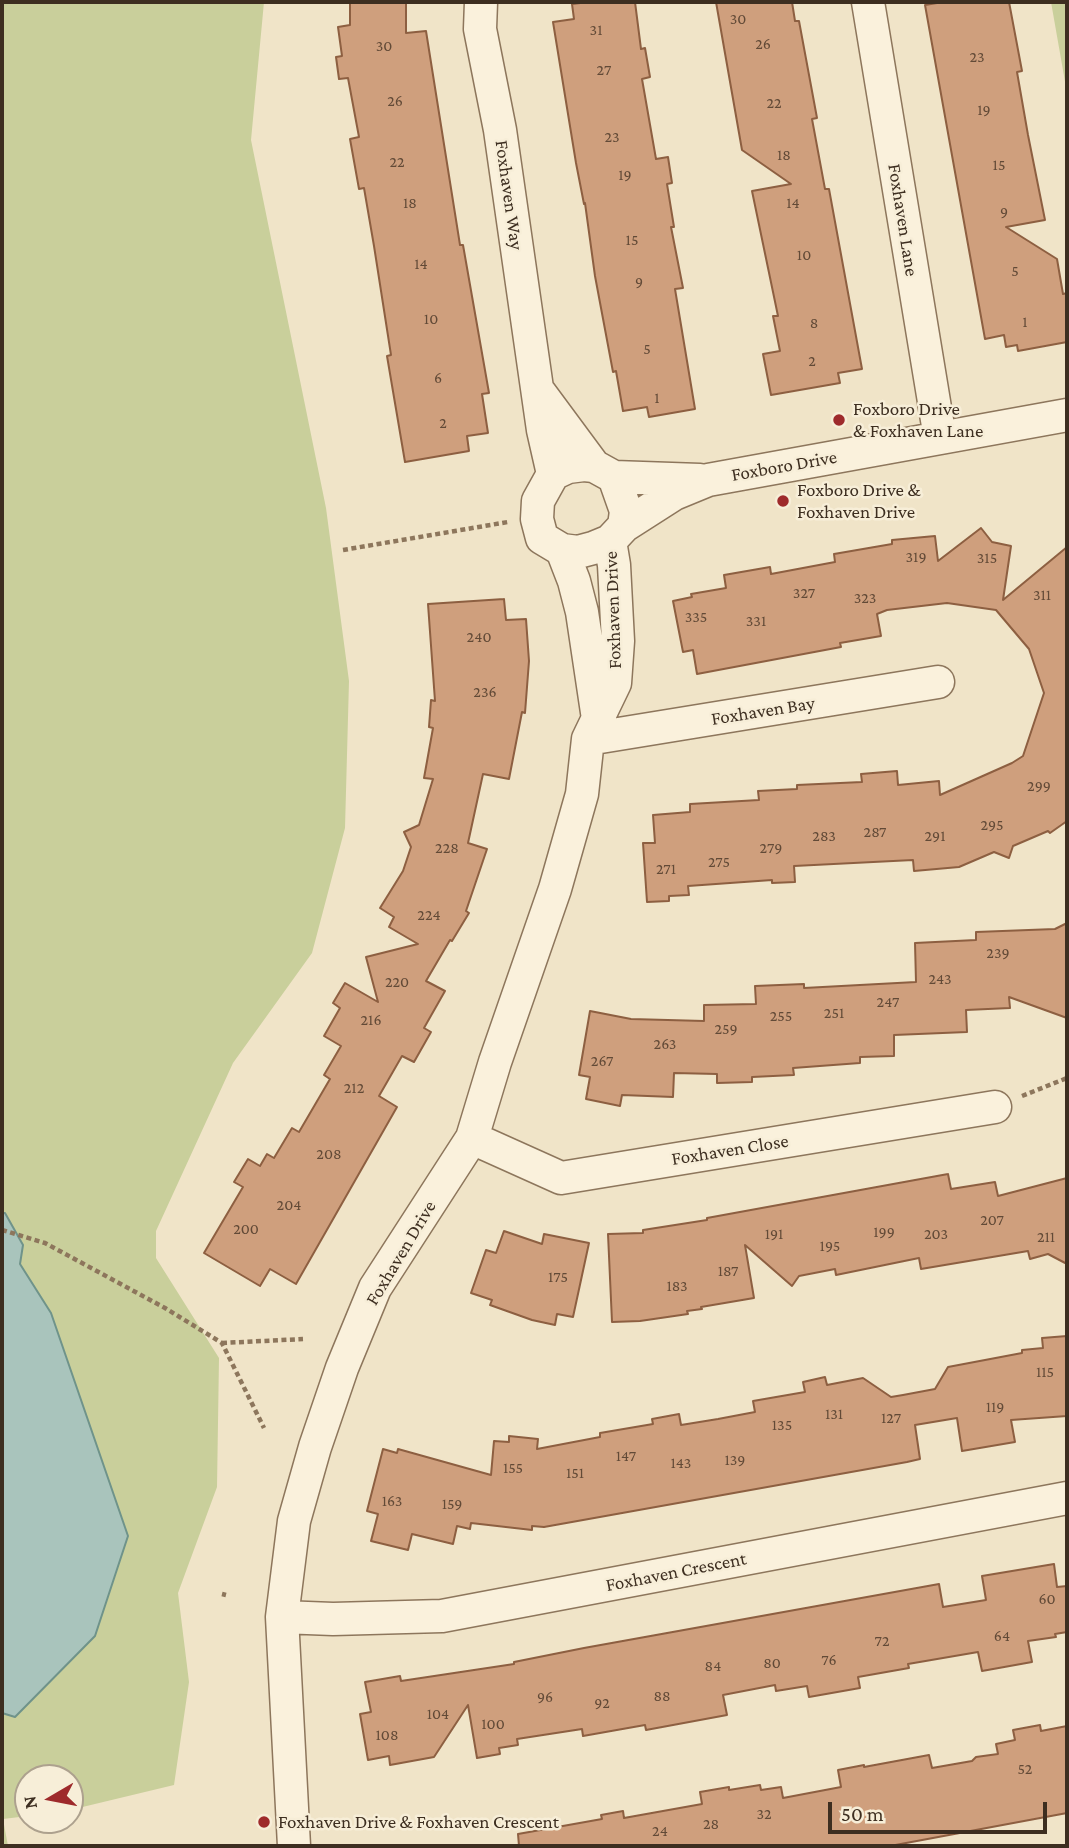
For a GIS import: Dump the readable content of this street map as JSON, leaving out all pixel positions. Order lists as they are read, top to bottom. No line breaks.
{"streets":{"street":["Foxhaven Way","Foxhaven Lane","Foxboro Drive","Foxhaven Drive","Foxhaven Bay","Foxhaven Close","Foxhaven Crescent"]},"crossings":[["Foxhaven Way","Foxboro Drive"],["Foxhaven Way","Foxhaven Drive"],["Foxhaven Lane","Foxboro Drive"],["Foxboro Drive","Foxhaven Drive"],["Foxhaven Drive","Foxhaven Bay"],["Foxhaven Drive","Foxhaven Close"],["Foxhaven Drive","Foxhaven Crescent"]],"places":["Foxboro Drive & Foxhaven Lane","Foxboro Drive & Foxhaven Drive","Foxhaven Drive & Foxhaven Crescent"],"house_numbers":["30","31","26","30","23","27","26","22","19","23","18","22","15","19","18","14","9","15","10","14","5","9","10","1","8","5","2","6","1","2","319","315","327","311","323","335","331","240","236","299","295","287","283","291","228","279","275","271","224","239","243","220","247","251","255","216","259","263","267","212","208","204","207","200","199","191","203","211","195","187","175","183","115","119","131","127","135","147","139","143","155","151","163","159","60","64","72","76","80","84","88","96","92","104","100","108","52","32","28","24"],"scale_bar":"50 m","north":"left"}
